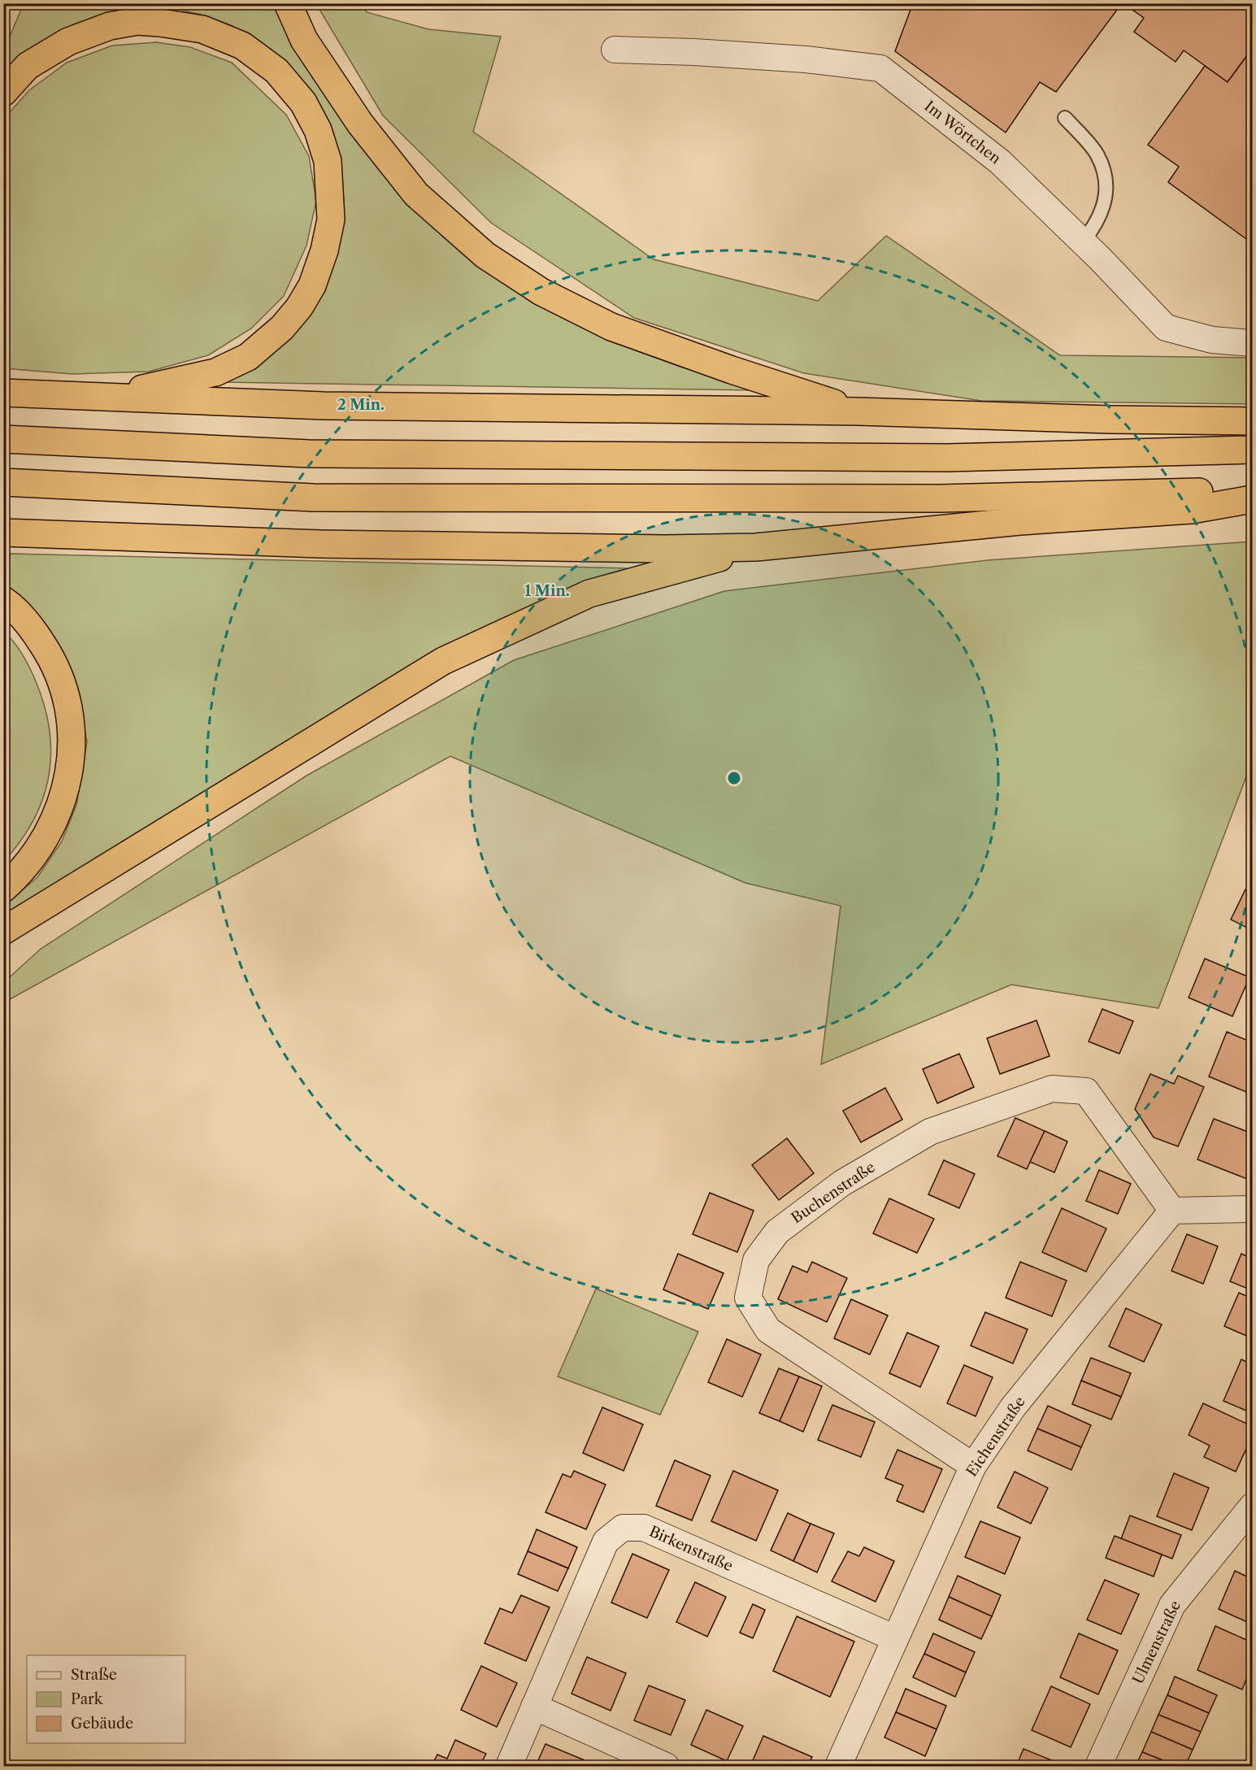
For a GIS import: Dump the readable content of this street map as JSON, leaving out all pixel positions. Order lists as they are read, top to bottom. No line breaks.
{"streets":{"street":["Im Wörtchen","Buchenstraße","Eichenstraße","Birkenstraße","Ulmenstraße"]},"crossings":[["Buchenstraße","Eichenstraße"],["Eichenstraße","Birkenstraße"]],"legend":["Straße","Park","Gebäude"],"rings":["2 Min.","1 Min."]}
